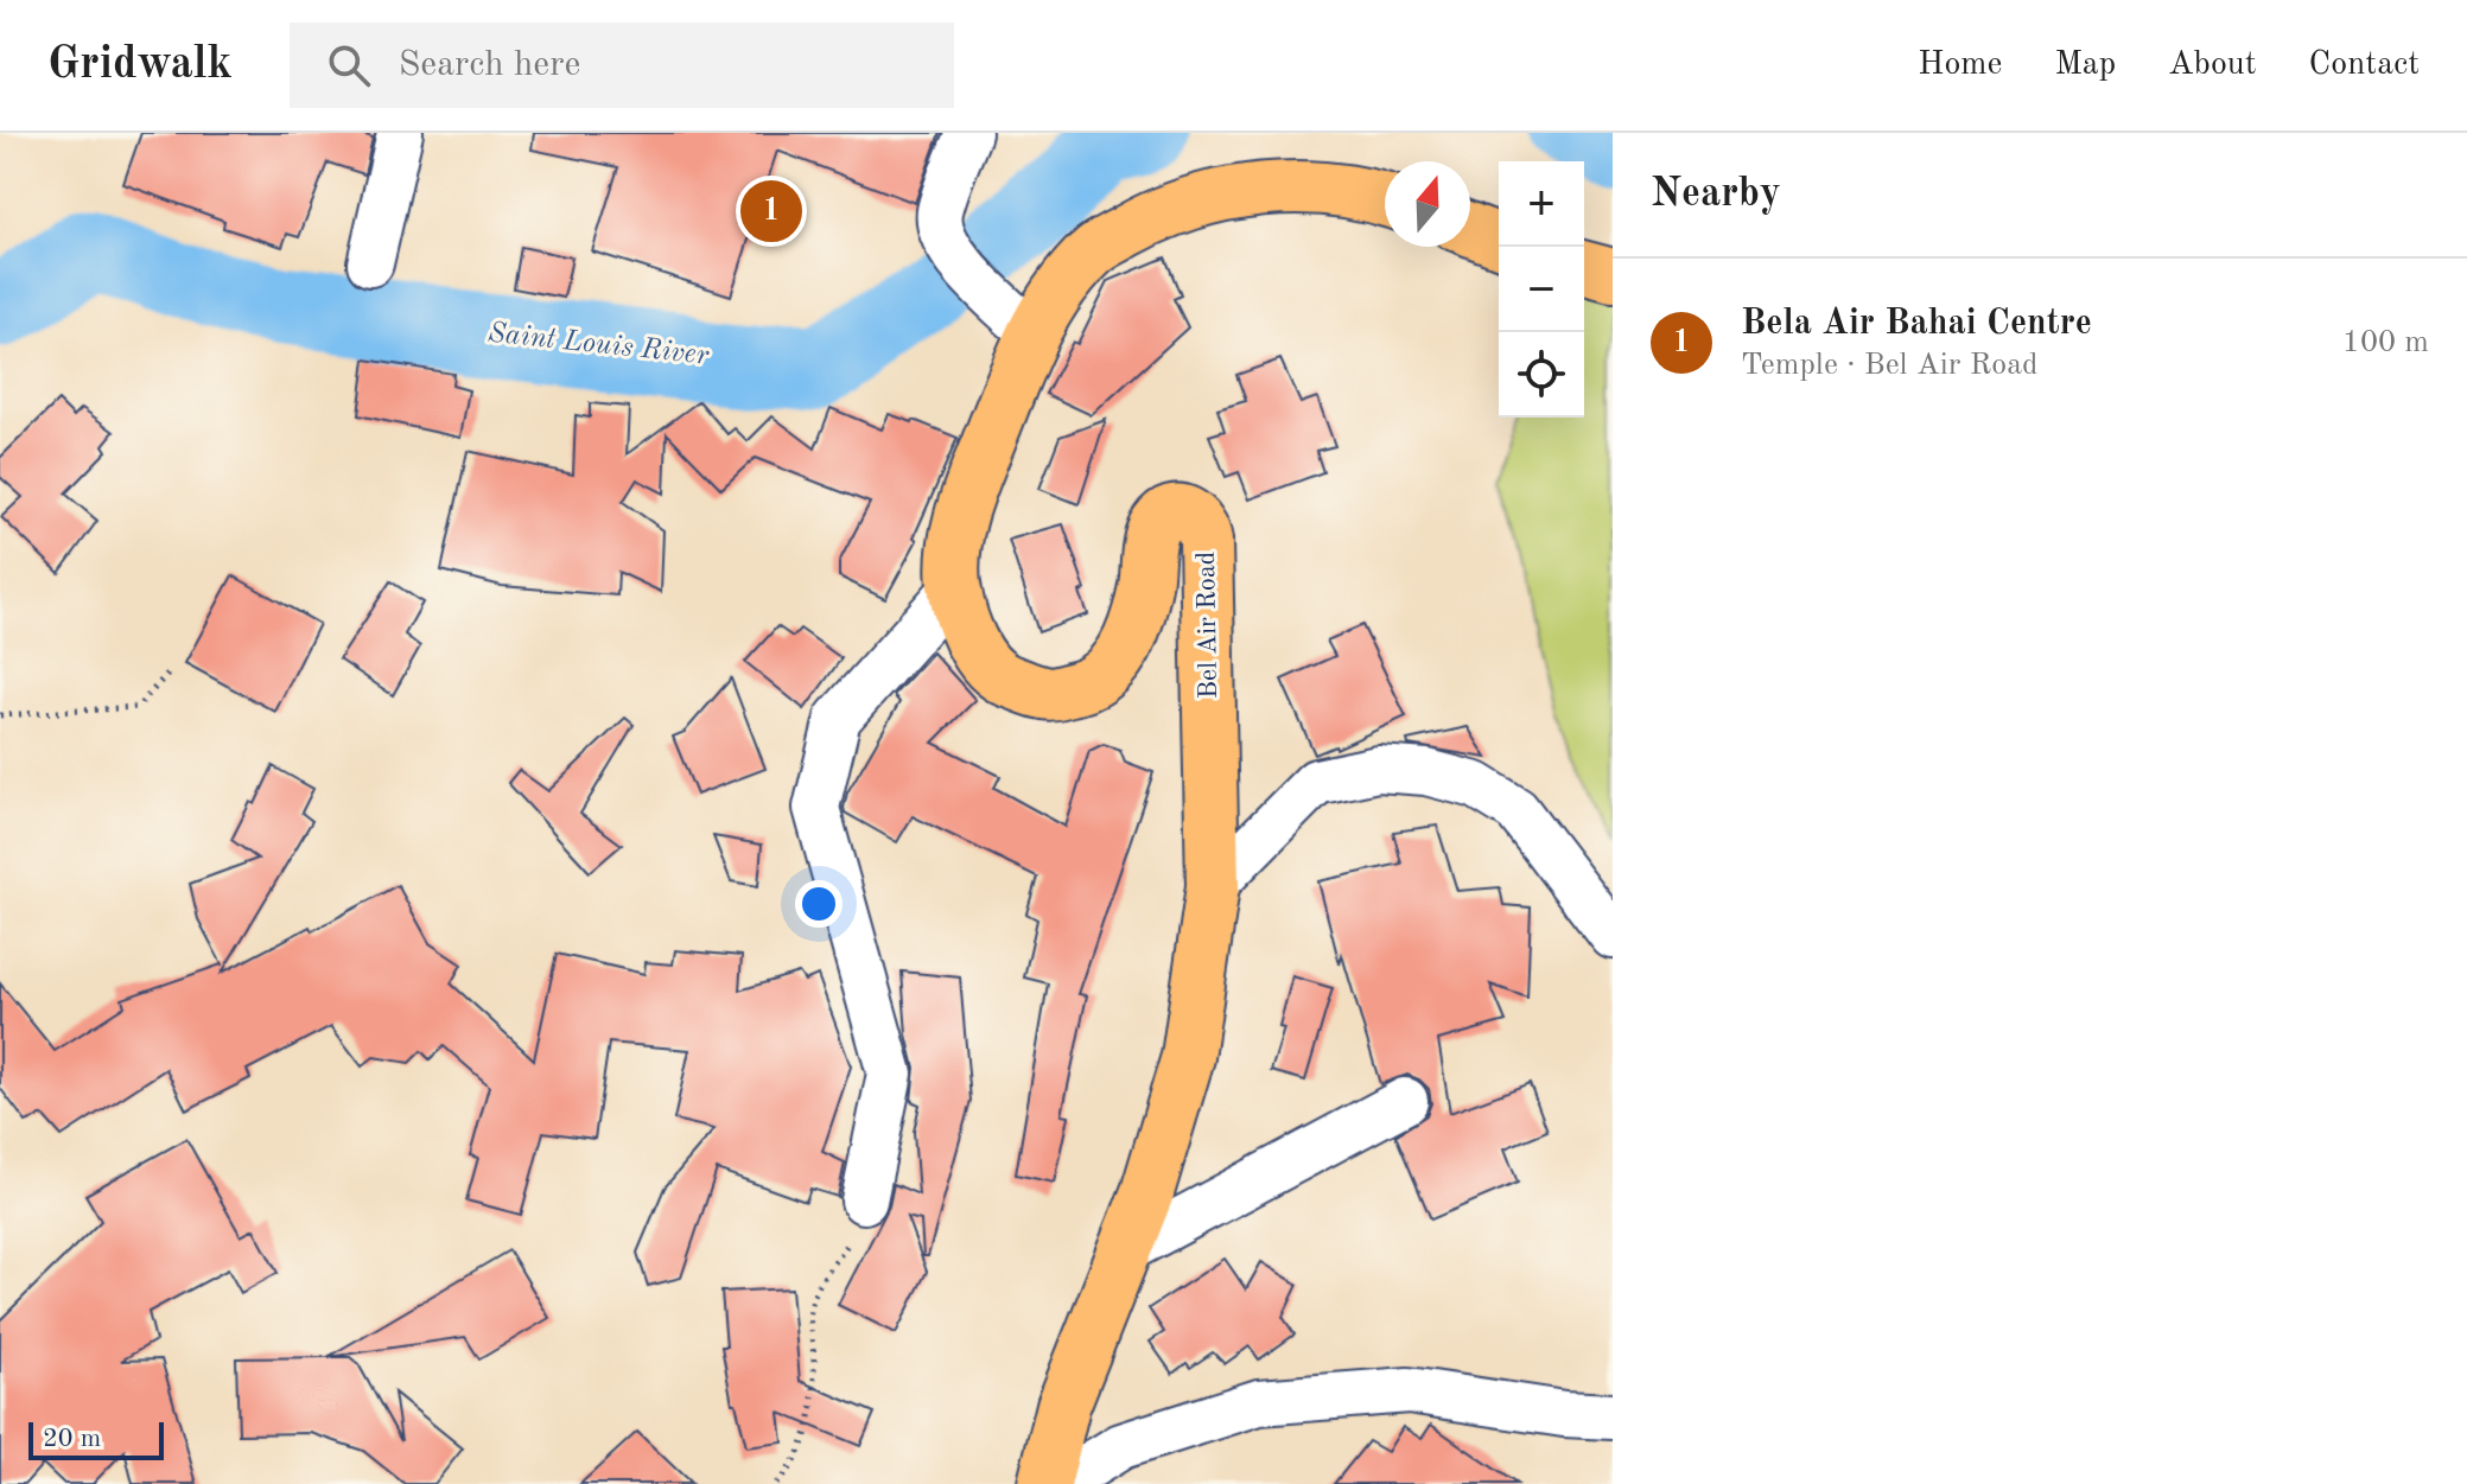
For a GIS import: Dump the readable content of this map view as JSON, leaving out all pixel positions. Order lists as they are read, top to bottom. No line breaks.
{"streets":{"main road":["Bel Air Road"]},"water":["Saint Louis River"],"scale_bar":"20 m","north":"top","page":{"header":"Gridwalk","search":"Search here","nav":["Home","Map","About","Contact"],"heading":"Nearby","map_buttons":["+","−"],"pins":"1","list":[{"mark":"1","name":"Bela Air Bahai Centre","note":"Temple · Bel Air Road","value":"100 m"}],"scale":"20 m"}}
